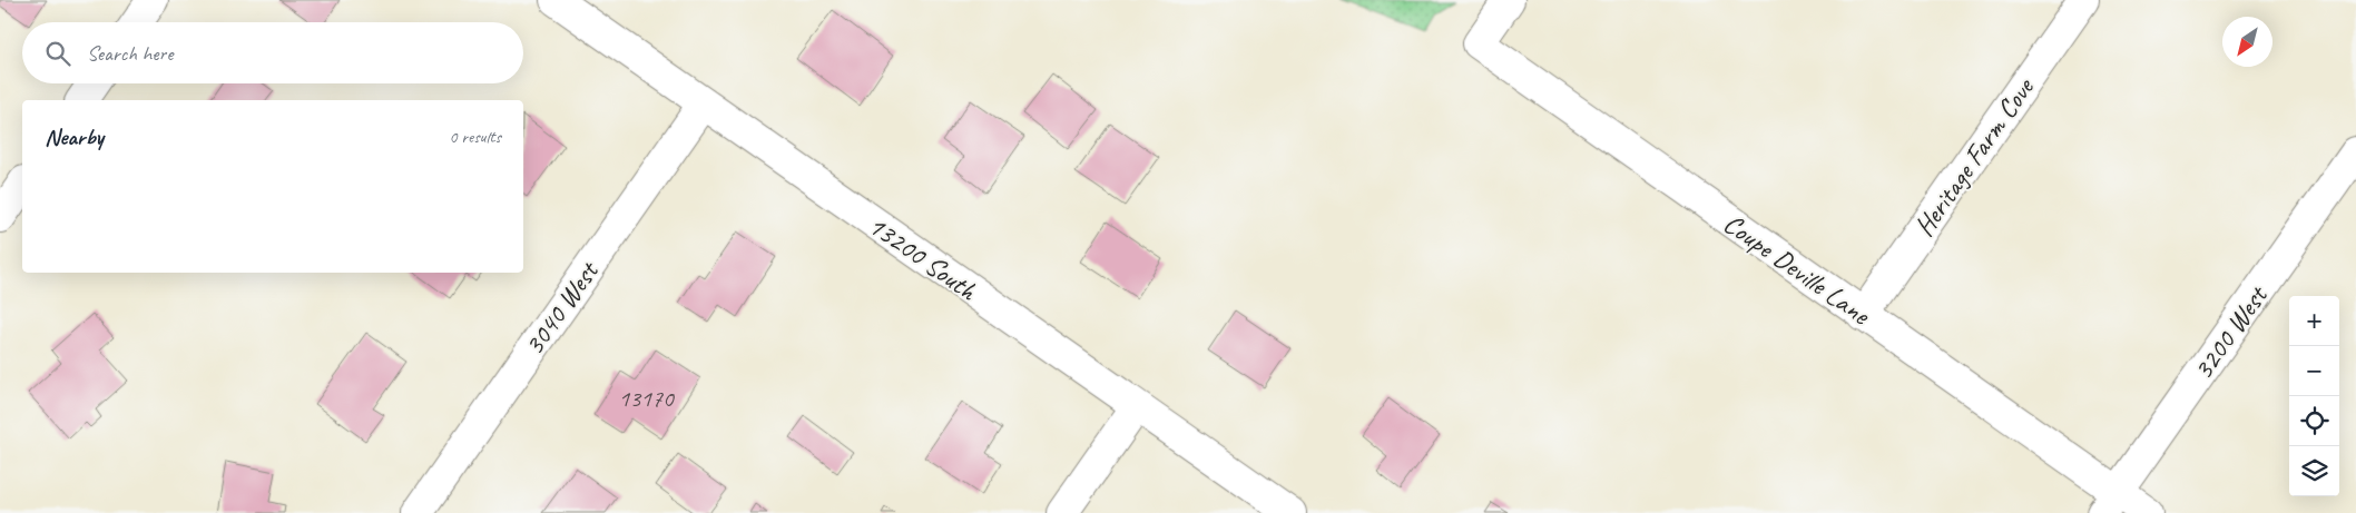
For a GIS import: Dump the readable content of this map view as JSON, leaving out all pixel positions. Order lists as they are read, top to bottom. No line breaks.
{"streets":{"street":["Heritage Farm Cove","13200 South","Coupe Deville Lane","3040 West","3200 West"]},"crossings":[["Heritage Farm Cove","Coupe Deville Lane"],["13200 South","3040 West"],["Coupe Deville Lane","3200 West"]],"house_numbers":["13170"],"north":"bottom left","page":{"search":"Search here","heading":["Nearby","0 results"],"map_buttons":["+","−"]}}
